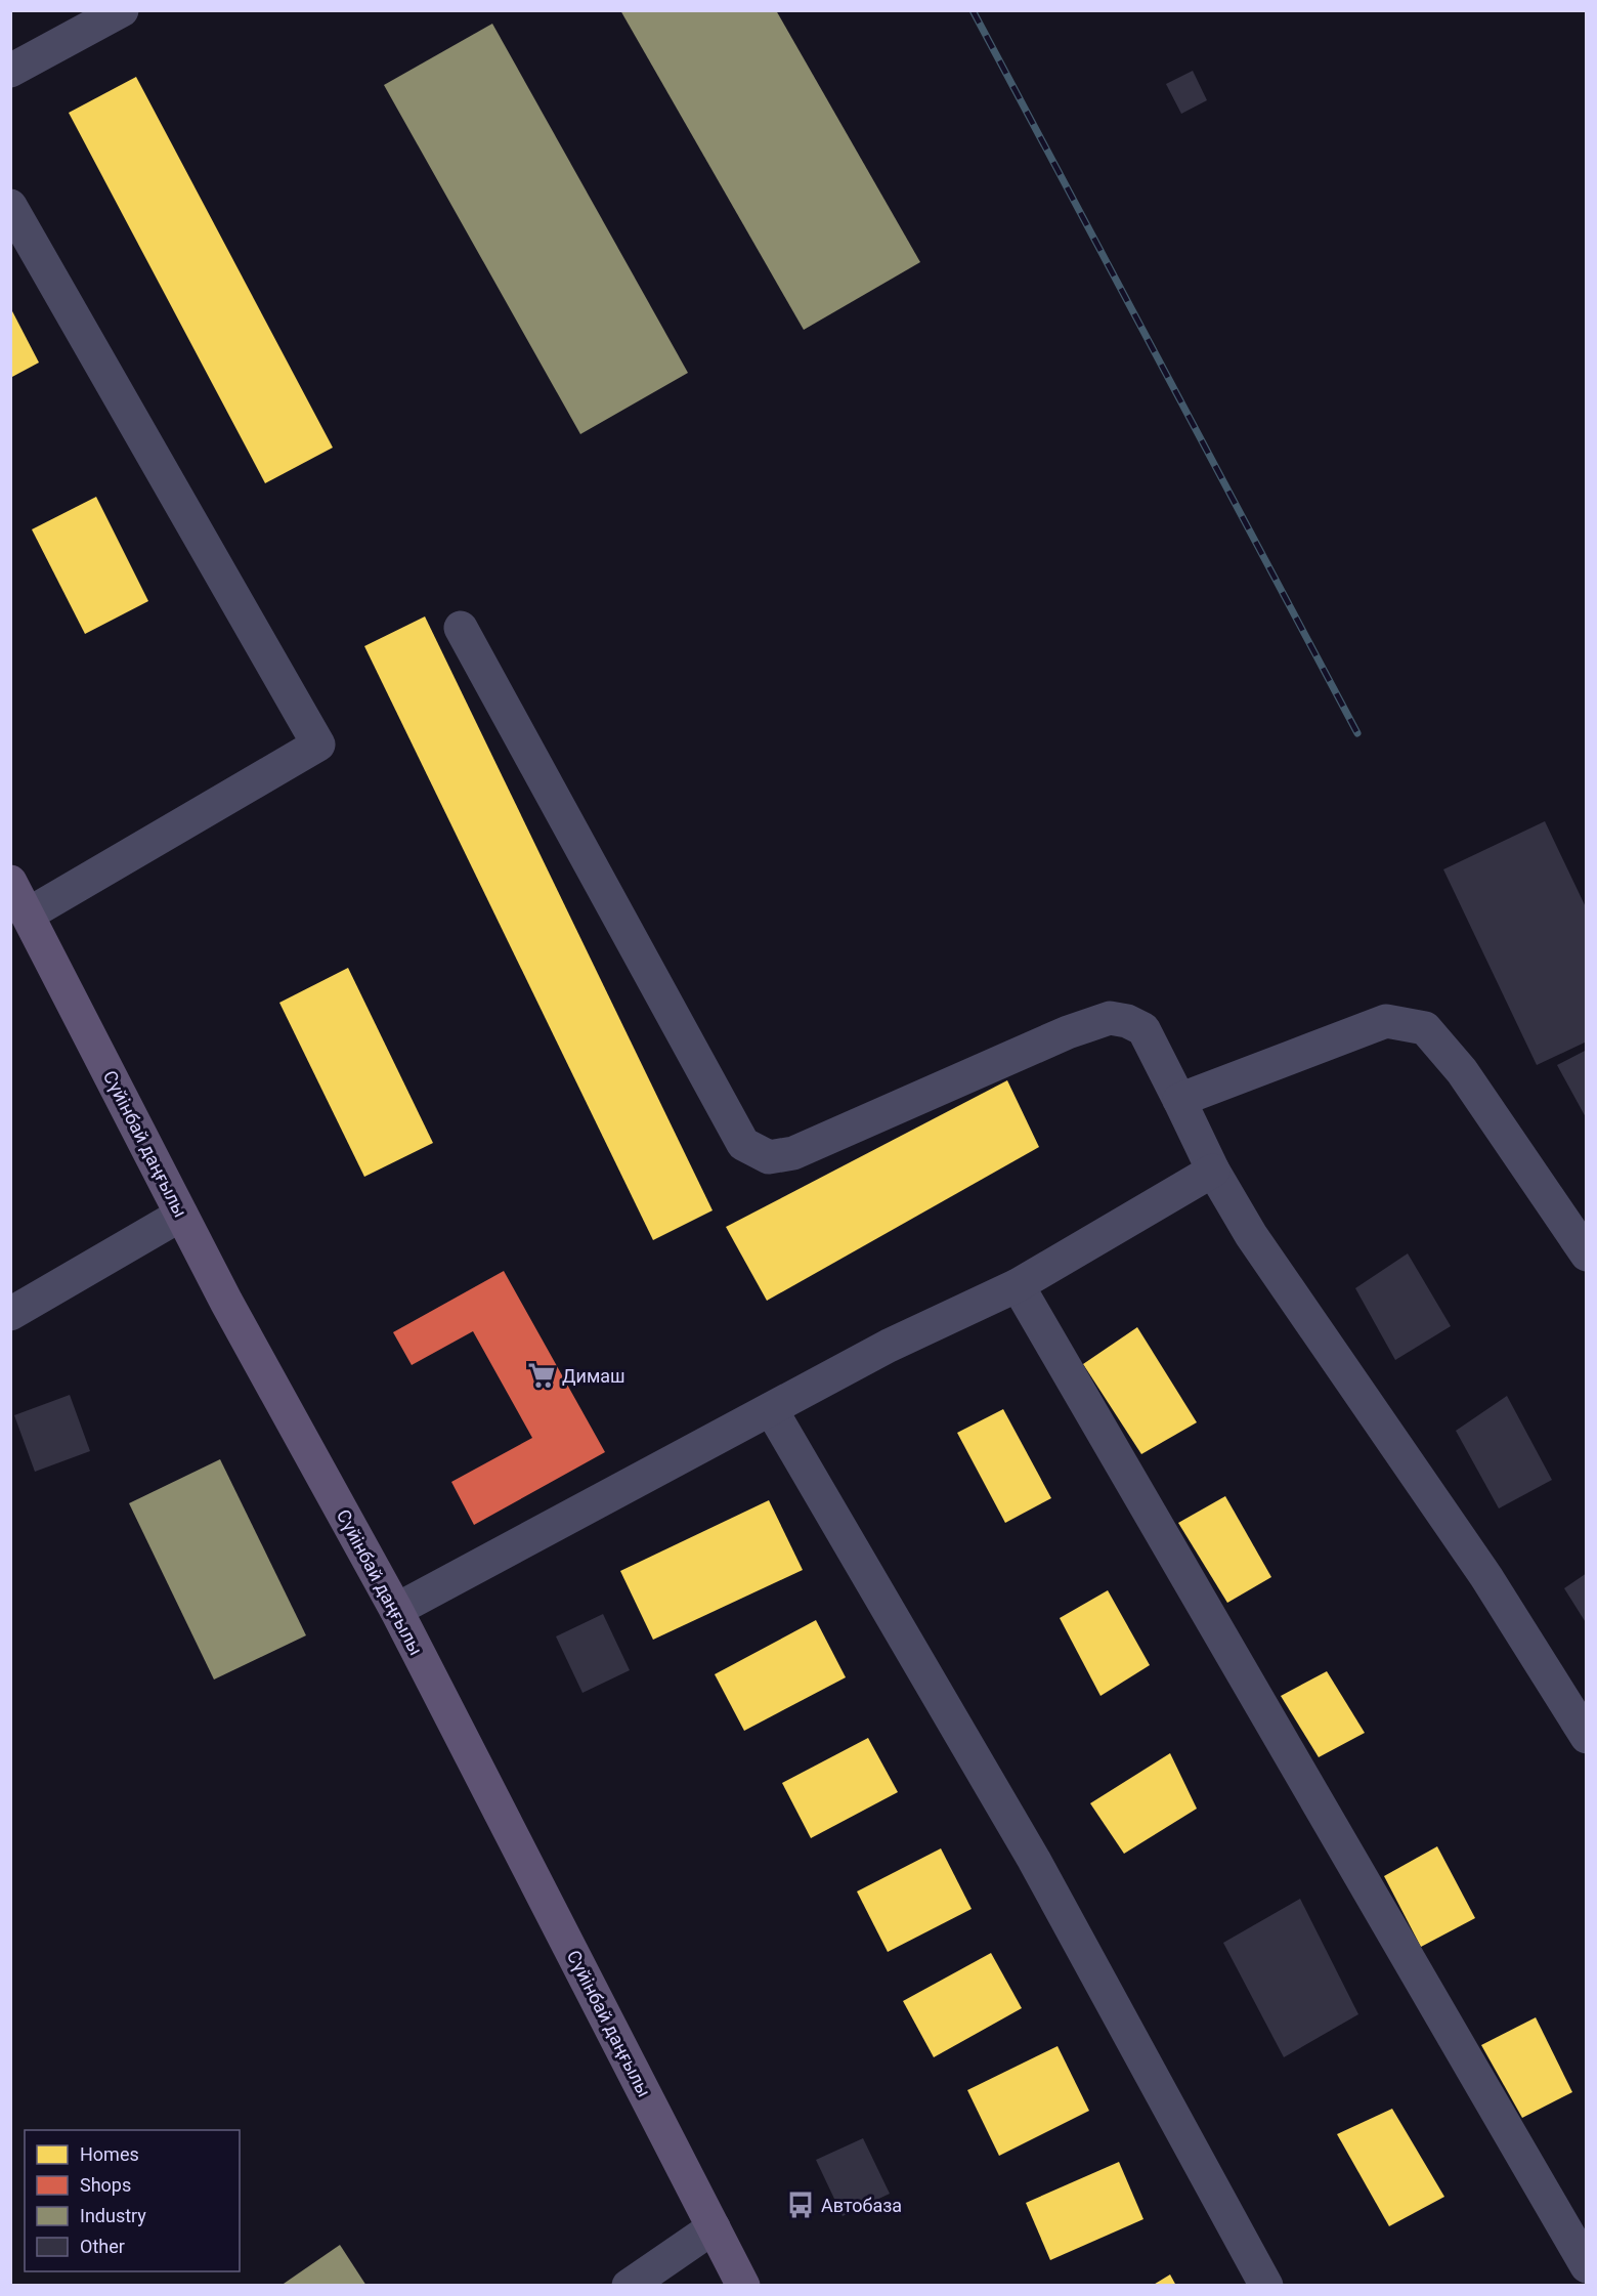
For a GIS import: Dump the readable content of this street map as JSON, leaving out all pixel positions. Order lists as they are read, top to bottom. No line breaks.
{"streets":{"main road":["Сүйінбай даңғылы"]},"places":{"supermarket":["Димаш"],"bus stop":["Автобаза"]},"legend":["Homes","Shops","Industry","Other"]}
